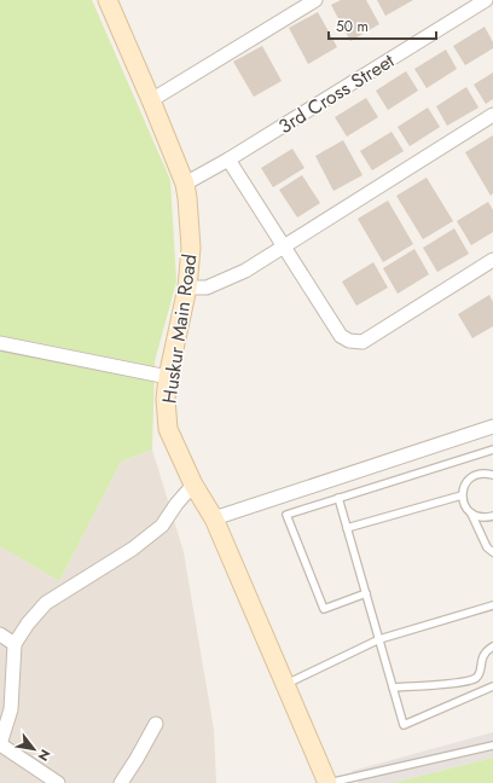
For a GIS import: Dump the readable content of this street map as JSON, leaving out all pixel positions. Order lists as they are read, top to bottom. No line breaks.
{"streets":{"main road":["Huskur Main Road"],"street":["3rd Cross Street"]},"crossings":[["3rd Cross Street","Huskur Main Road"]],"scale_bar":"50 m","north":"bottom right"}
